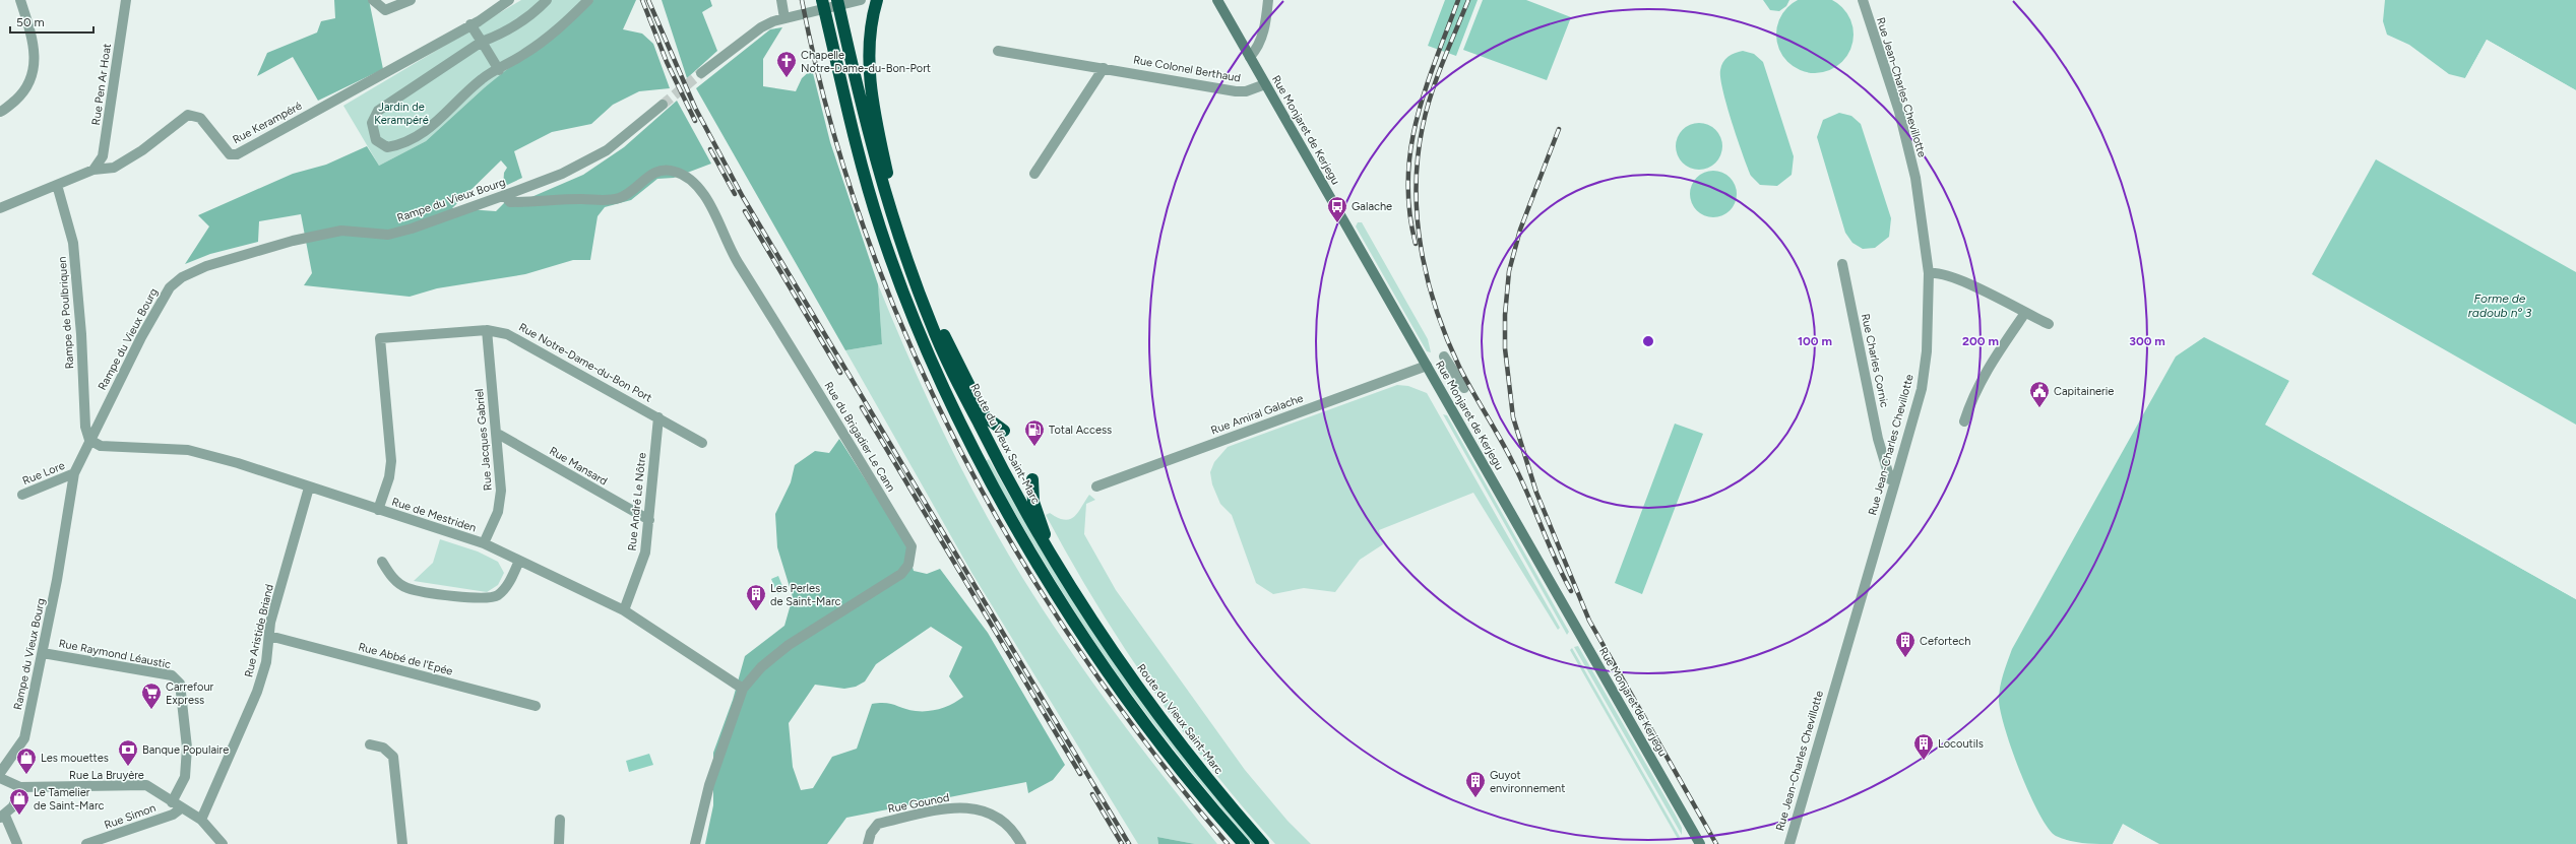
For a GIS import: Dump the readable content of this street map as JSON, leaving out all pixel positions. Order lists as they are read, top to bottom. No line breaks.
{"streets":{"highway":["Route du Vieux Saint-Marc"],"street":["Rue Colonel Berthaud","Rue Pen Ar Hoat","Rue Jean-Charles Chevillotte","Rue Kerampéré","Rue Monjaret de Kerjegu","Rampe du Vieux Bourg","Rampe de Poulbriquen","Rue Charles Cornic","Rue Notre-Dame-du-Bon Port","Rue Amiral Galache","Rue du Brigadier Le Cann","Rue Jacques Gabriel","Rue Mansard","Rue Lore","Rue André Le Nôtre","Rue de Mestriden","Rue Aristide Briand","Rue Raymond Léaustic","Rue Abbé de l'Epée","Rue La Bruyère","Rue Gounod","Rue Simon"]},"crossings":[["Rue Colonel Berthaud","Rue Monjaret de Kerjegu"],["Rue Pen Ar Hoat","Rue Kerampéré"],["Rue Jean-Charles Chevillotte","Rue Charles Cornic"],["Rue Kerampéré","Rampe de Poulbriquen"],["Rue Monjaret de Kerjegu","Rue Amiral Galache"],["Rampe du Vieux Bourg","Rampe de Poulbriquen"],["Rampe du Vieux Bourg","Rue du Brigadier Le Cann"],["Rampe du Vieux Bourg","Rue Lore"],["Rampe du Vieux Bourg","Rue de Mestriden"],["Rampe du Vieux Bourg","Rue Raymond Léaustic"],["Rampe de Poulbriquen","Rue de Mestriden"],["Rue Notre-Dame-du-Bon Port","Rue Jacques Gabriel"],["Rue Notre-Dame-du-Bon Port","Rue André Le Nôtre"],["Rue Notre-Dame-du-Bon Port","Rue de Mestriden"],["Rue du Brigadier Le Cann","Rue de Mestriden"],["Rue Jacques Gabriel","Rue Mansard"],["Rue Jacques Gabriel","Rue de Mestriden"],["Rue Mansard","Rue André Le Nôtre"],["Rue André Le Nôtre","Rue de Mestriden"],["Rue de Mestriden","Rue Aristide Briand"],["Rue Aristide Briand","Rue Abbé de l'Epée"],["Rue Aristide Briand","Rue La Bruyère"],["Rue Raymond Léaustic","Rue La Bruyère"],["Rue La Bruyère","Rue Simon"]],"water":["Forme de radoub nº 3"],"parks":["Jardin de Kerampéré"],"places":{"church":["Chapelle Notre-Dame-du-Bon-Port"],"bus stop":["Galache"],"public building":["Capitainerie"],"fuel station":["Total Access"],"building":["Les Perles de Saint-Marc","Cefortech","Locoutils","Guyot environnement"],"supermarket":["Carrefour Express"],"bank":["Banque Populaire"],"shop":["Les mouettes","Le Tamelier de Saint-Marc"]},"scale_bar":"50 m","rings":["100 m","200 m","300 m"]}
